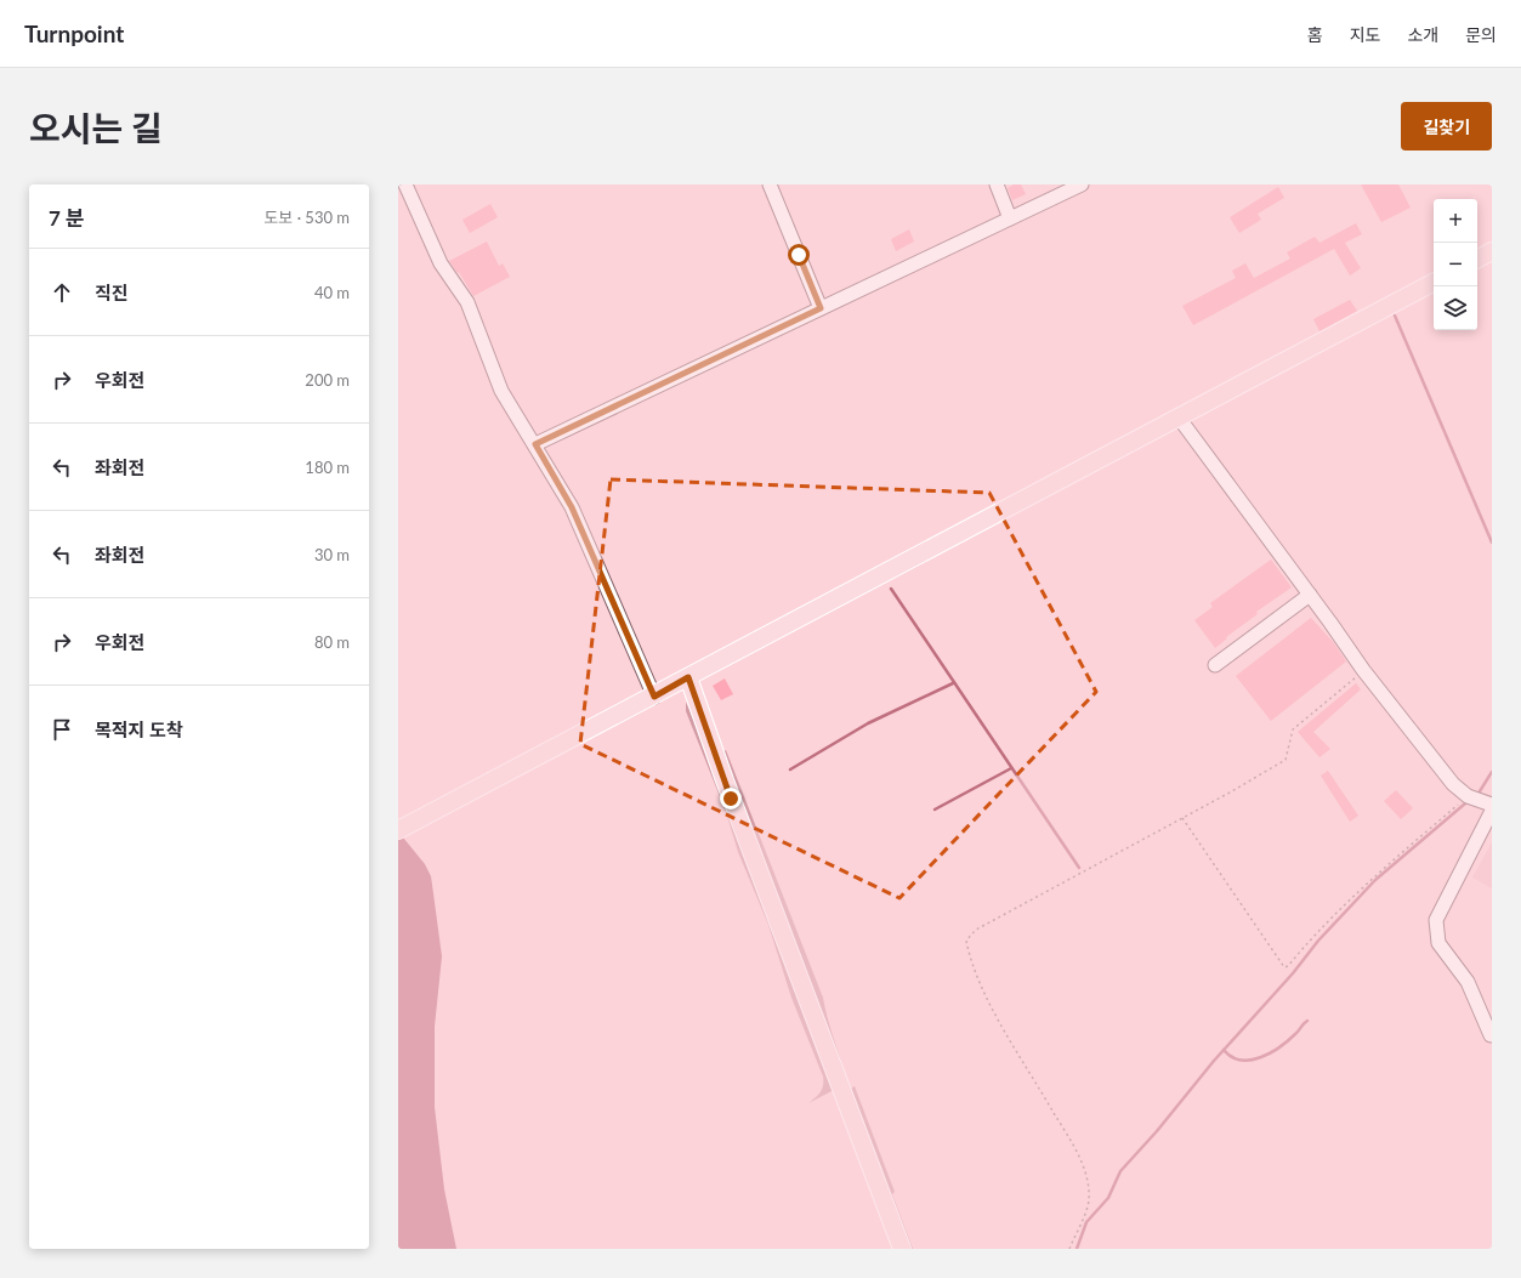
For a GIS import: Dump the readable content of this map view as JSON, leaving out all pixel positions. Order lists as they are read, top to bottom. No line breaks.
{"page":{"header":"Turnpoint","nav":["홈","지도","소개","문의"],"title":"오시는 길","buttons":"길찾기","heading":["7 분","도보 · 530 m"],"map_buttons":["+","−"],"list":[["직진","40 m"],["우회전","200 m"],["좌회전","180 m"],["좌회전","30 m"],["우회전","80 m"],"목적지 도착"]}}
